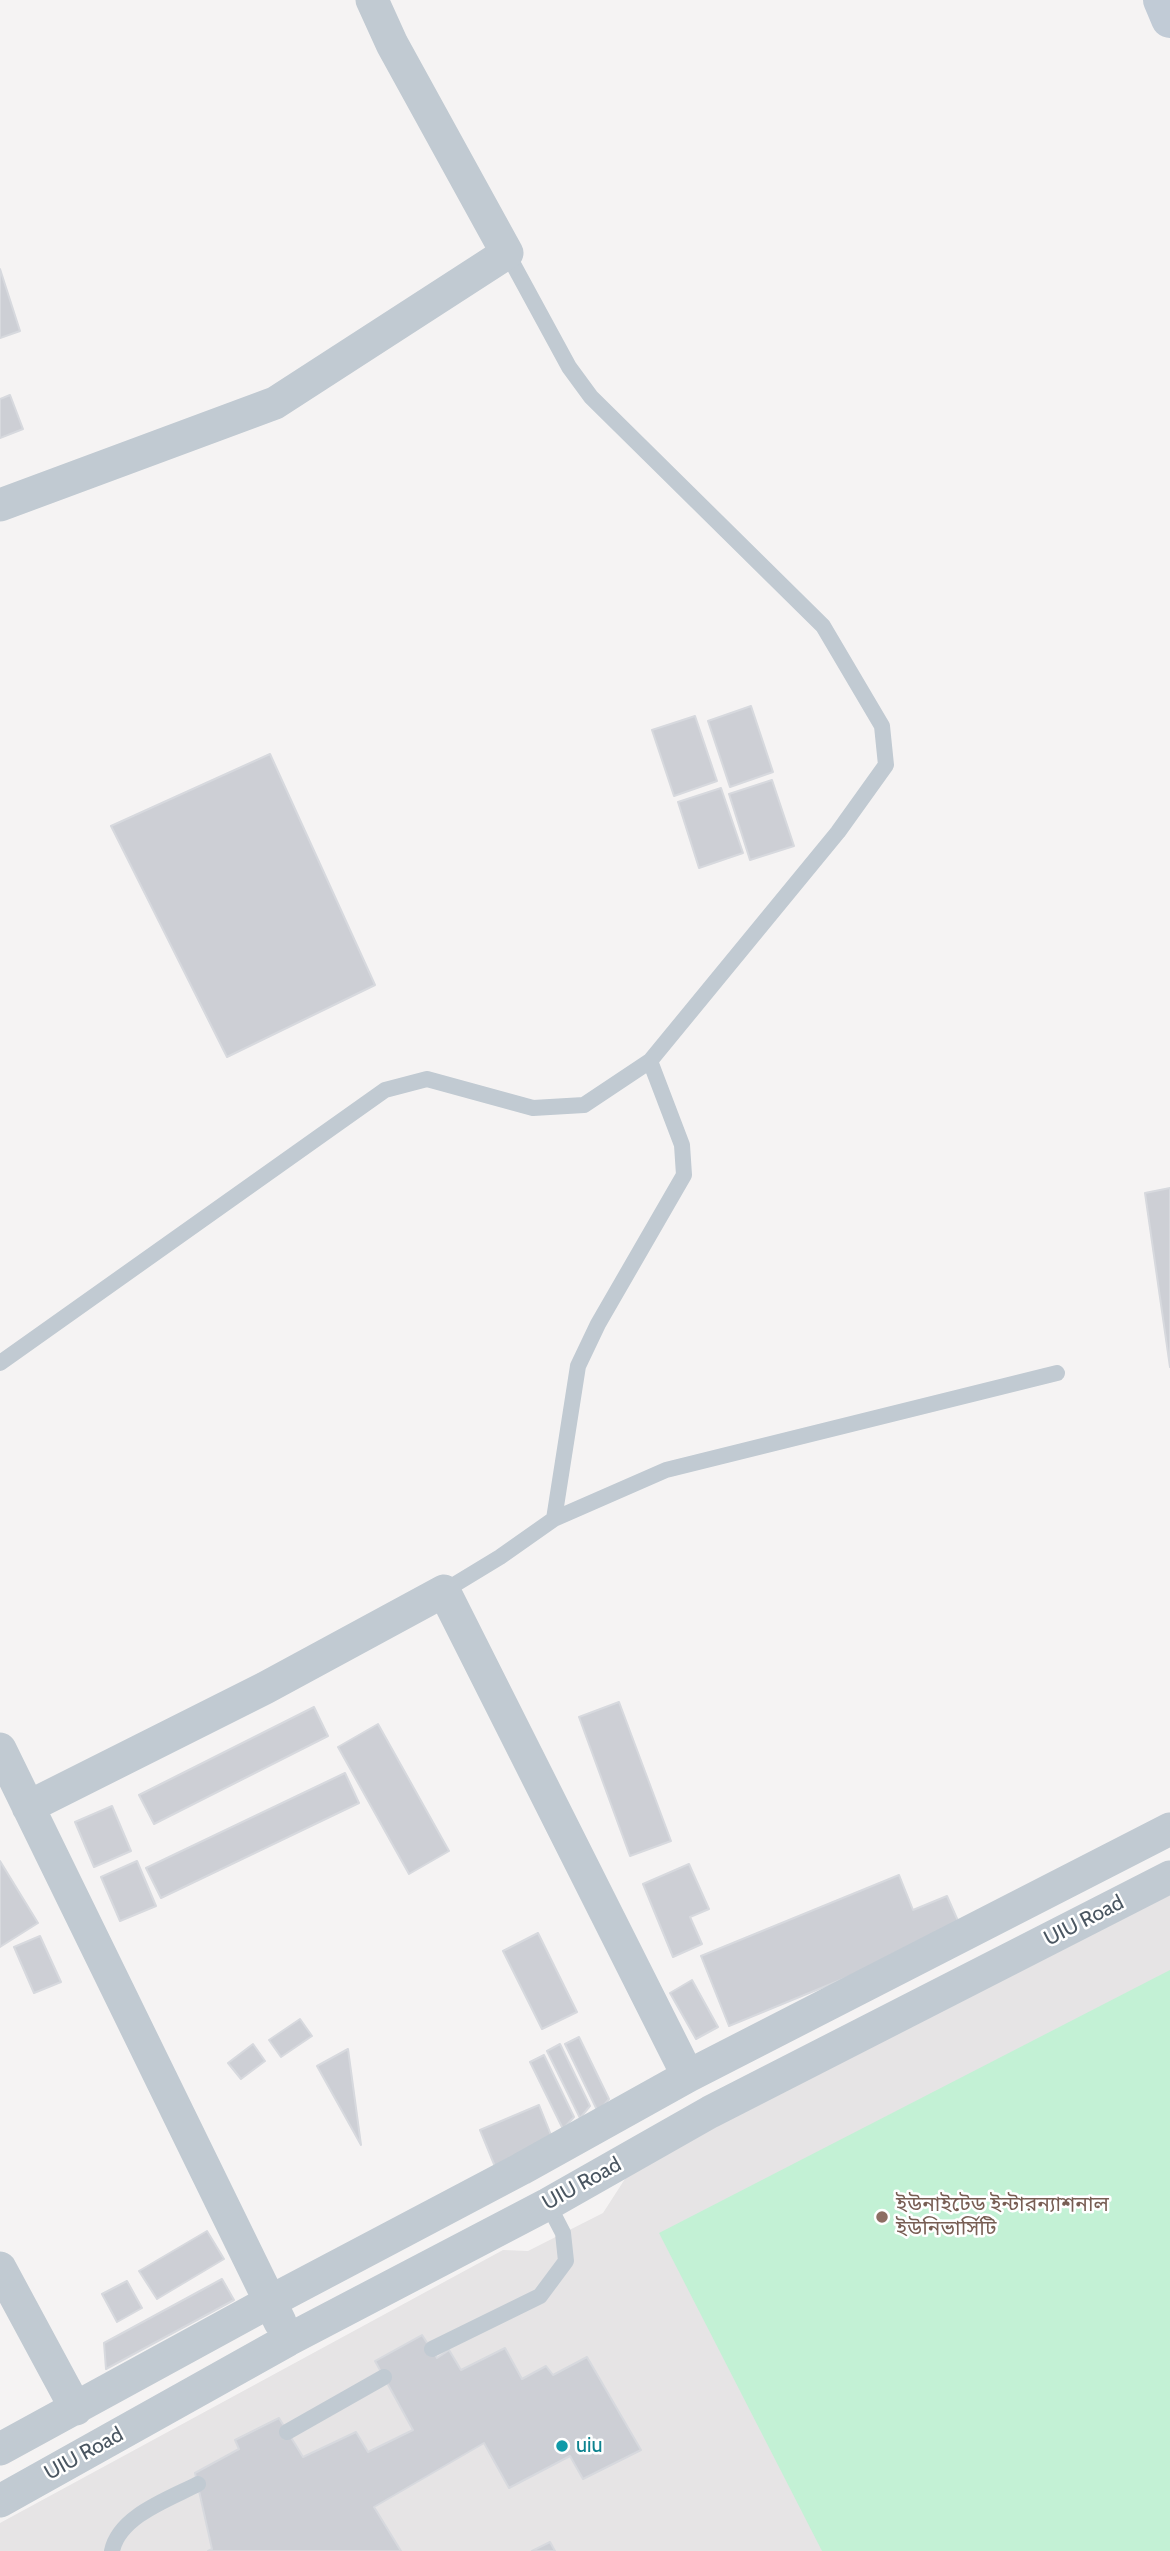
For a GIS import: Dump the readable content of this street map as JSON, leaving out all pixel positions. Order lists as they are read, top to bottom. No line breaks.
{"streets":{"street":["UIU Road"]},"places":["ইউনাইটেড ইন্টারন্যাশনাল ইউনিভার্সিটি","uiu"]}
